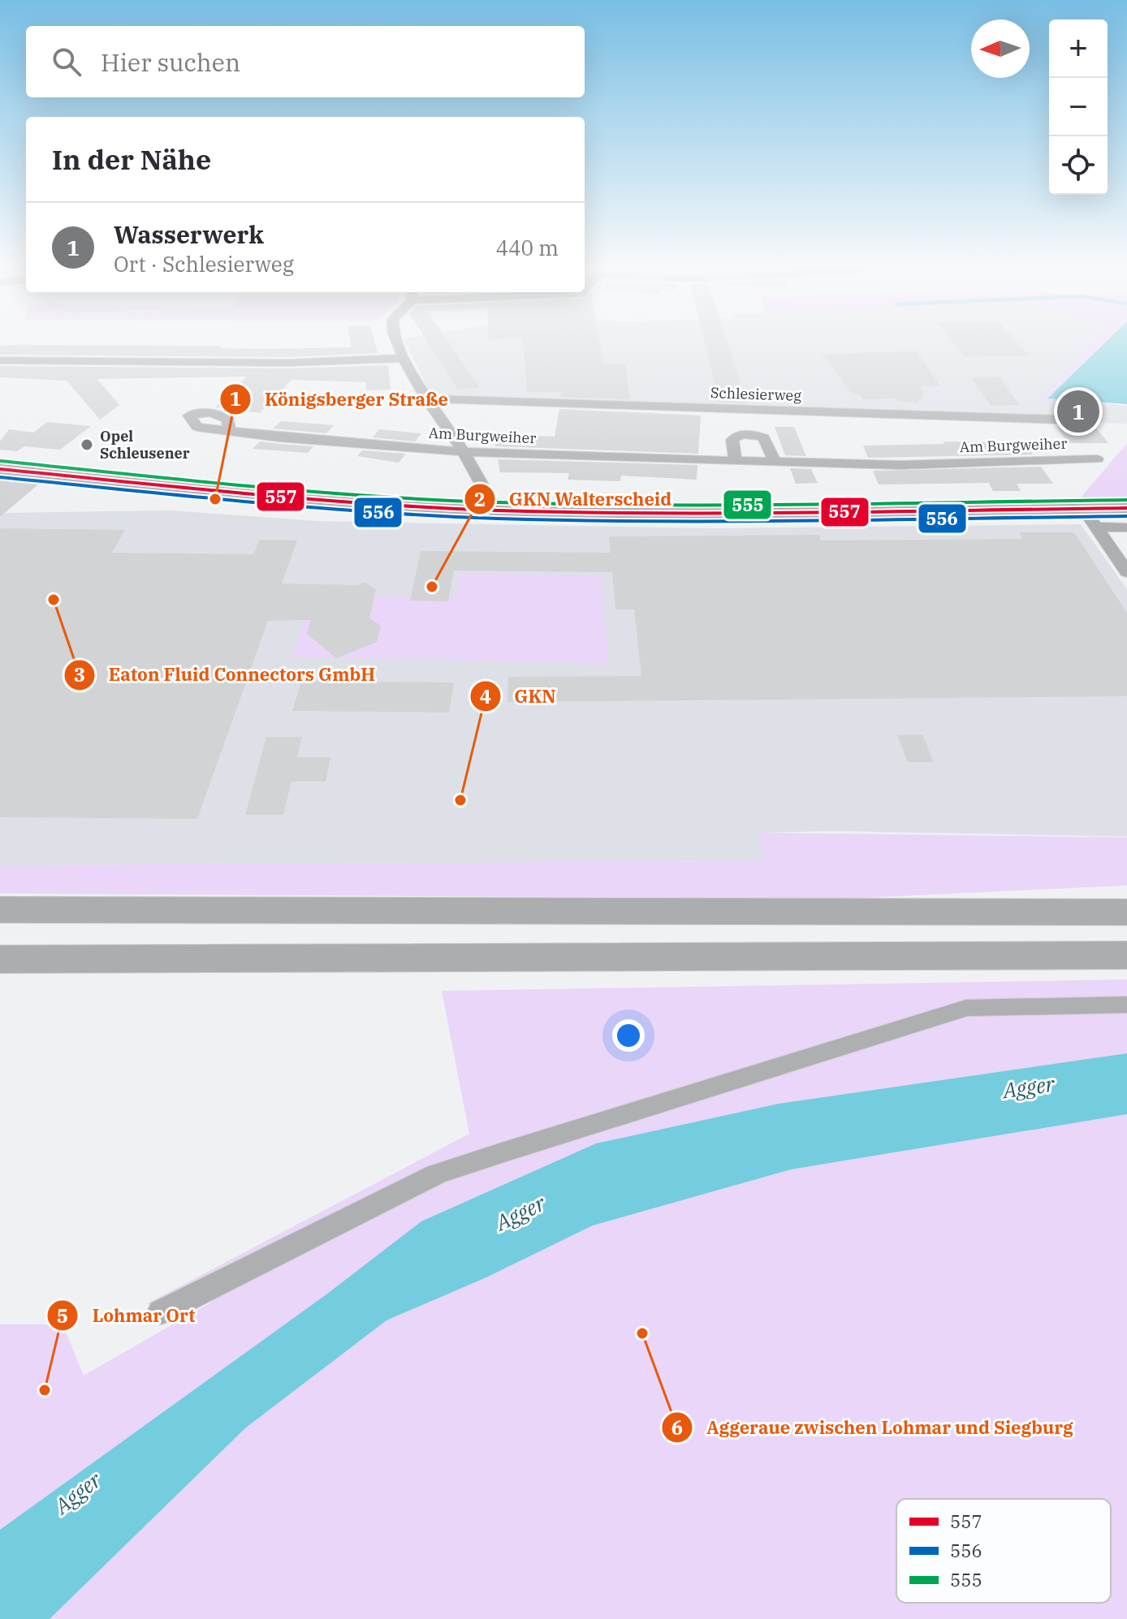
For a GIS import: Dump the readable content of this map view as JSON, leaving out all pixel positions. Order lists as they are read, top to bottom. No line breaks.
{"streets":{"street":["Schlesierweg","Am Burgweiher"]},"water":["Agger"],"places":["Opel Schleusener","Königsberger Straße","GKN Walterscheid","Eaton Fluid Connectors GmbH","GKN","Aggeraue zwischen Lohmar und Siegburg","Lohmar Ort"],"lines":["transit line 555","transit line 557","transit line 556"],"legend":["557","556","555"],"north":"left","page":{"map_buttons":["+","−"],"search":"Hier suchen","heading":"In der Nähe","list":[{"mark":"1","name":"Wasserwerk","note":"Ort · Schlesierweg","value":"440 m"}],"pins":"1"}}
